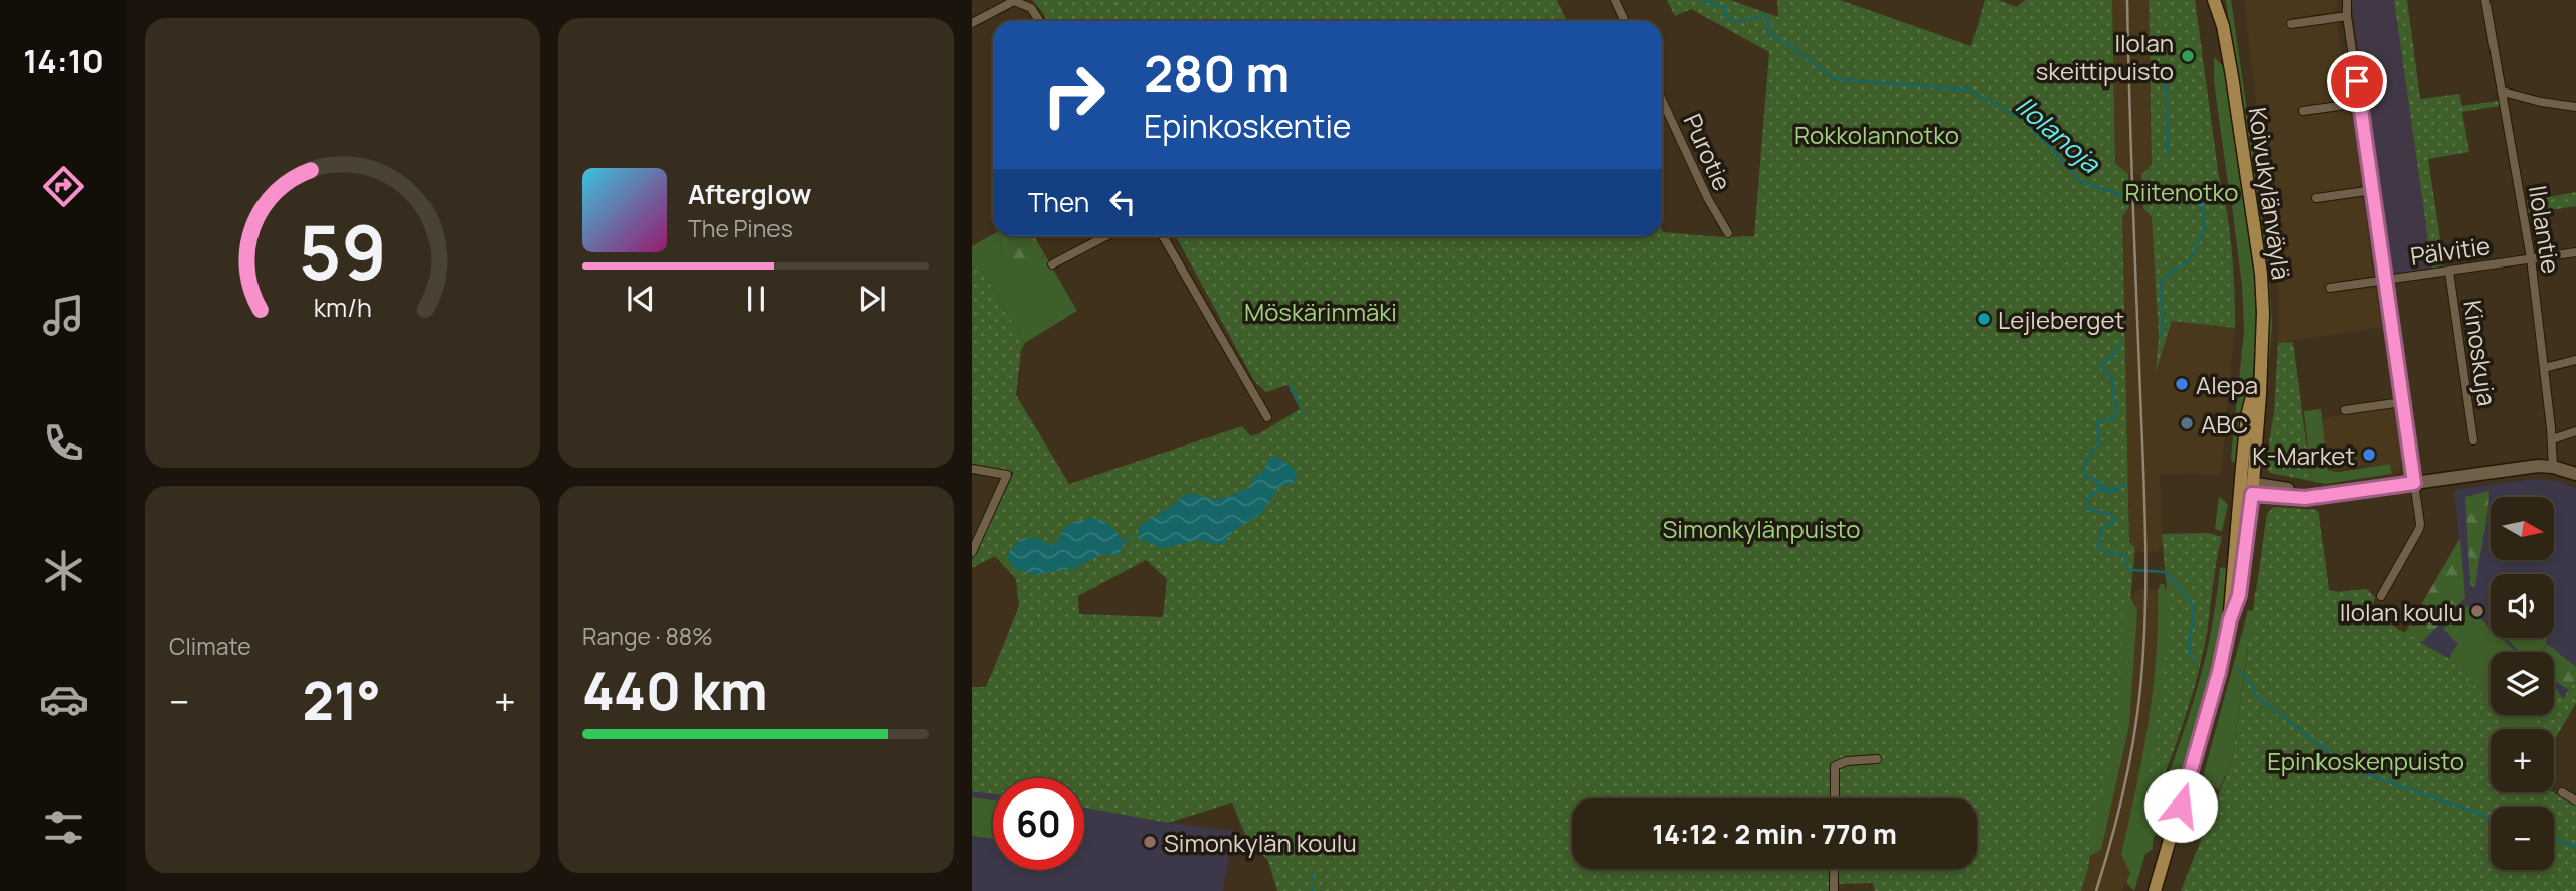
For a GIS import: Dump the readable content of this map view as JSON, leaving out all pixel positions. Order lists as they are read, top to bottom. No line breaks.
{"streets":{"main road":["Koivukylänväylä"],"street":["Purotie","Ilolantie","Pälvitie","Kinoskuja"]},"crossings":[["Ilolantie","Pälvitie"],["Pälvitie","Kinoskuja"]],"water":["Ilolanoja"],"parks":["Rokkolannotko","Riitenotko","Möskärinmäki","Simonkylänpuisto","Epinkoskenpuisto"],"places":["Ilolan skeittipuisto","Lejleberget","Alepa","ABC","K-Market","Ilolan koulu","Simonkylän koulu"],"north":"right","page":{"tabs":"14:10","turn":["280 m","Epinkoskentie"],"song":["Afterglow","The Pines"],"then":"Then","tile":["Climate",["Range · 88%","440 km"]],"map_buttons":["+","−"],"heat":["−","21°","+"],"limit":"60","trip":"14:12 · 2 min · 770 m","gauge":["59","km/h"]}}
